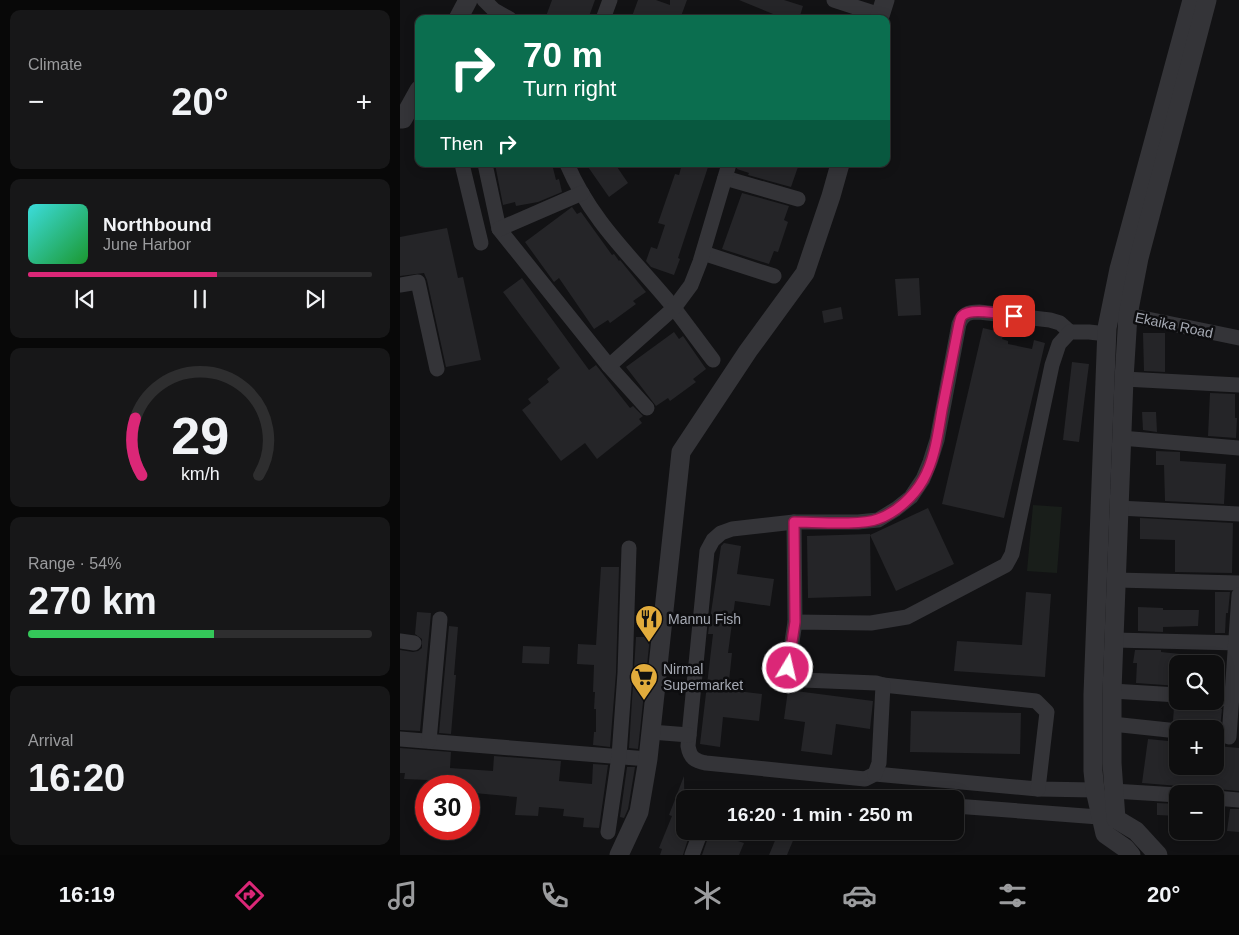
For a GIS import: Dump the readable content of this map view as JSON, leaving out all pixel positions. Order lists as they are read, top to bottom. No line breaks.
{"streets":{"street":["Ekaika Road"]},"places":{"restaurant":["Mannu Fish"],"supermarket":["Nirmal Supermarket"]},"page":{"tile":["Climate",["Range · 54%","270 km"],["Arrival","16:20"]],"turn":["70 m","Turn right"],"heat":["−","20°","+"],"then":"Then","song":["Northbound","June Harbor"],"map_buttons":["+","−"],"limit":"30","trip":"16:20 · 1 min · 250 m","tabs":["16:19","20°"],"gauge":["29","km/h"]}}
